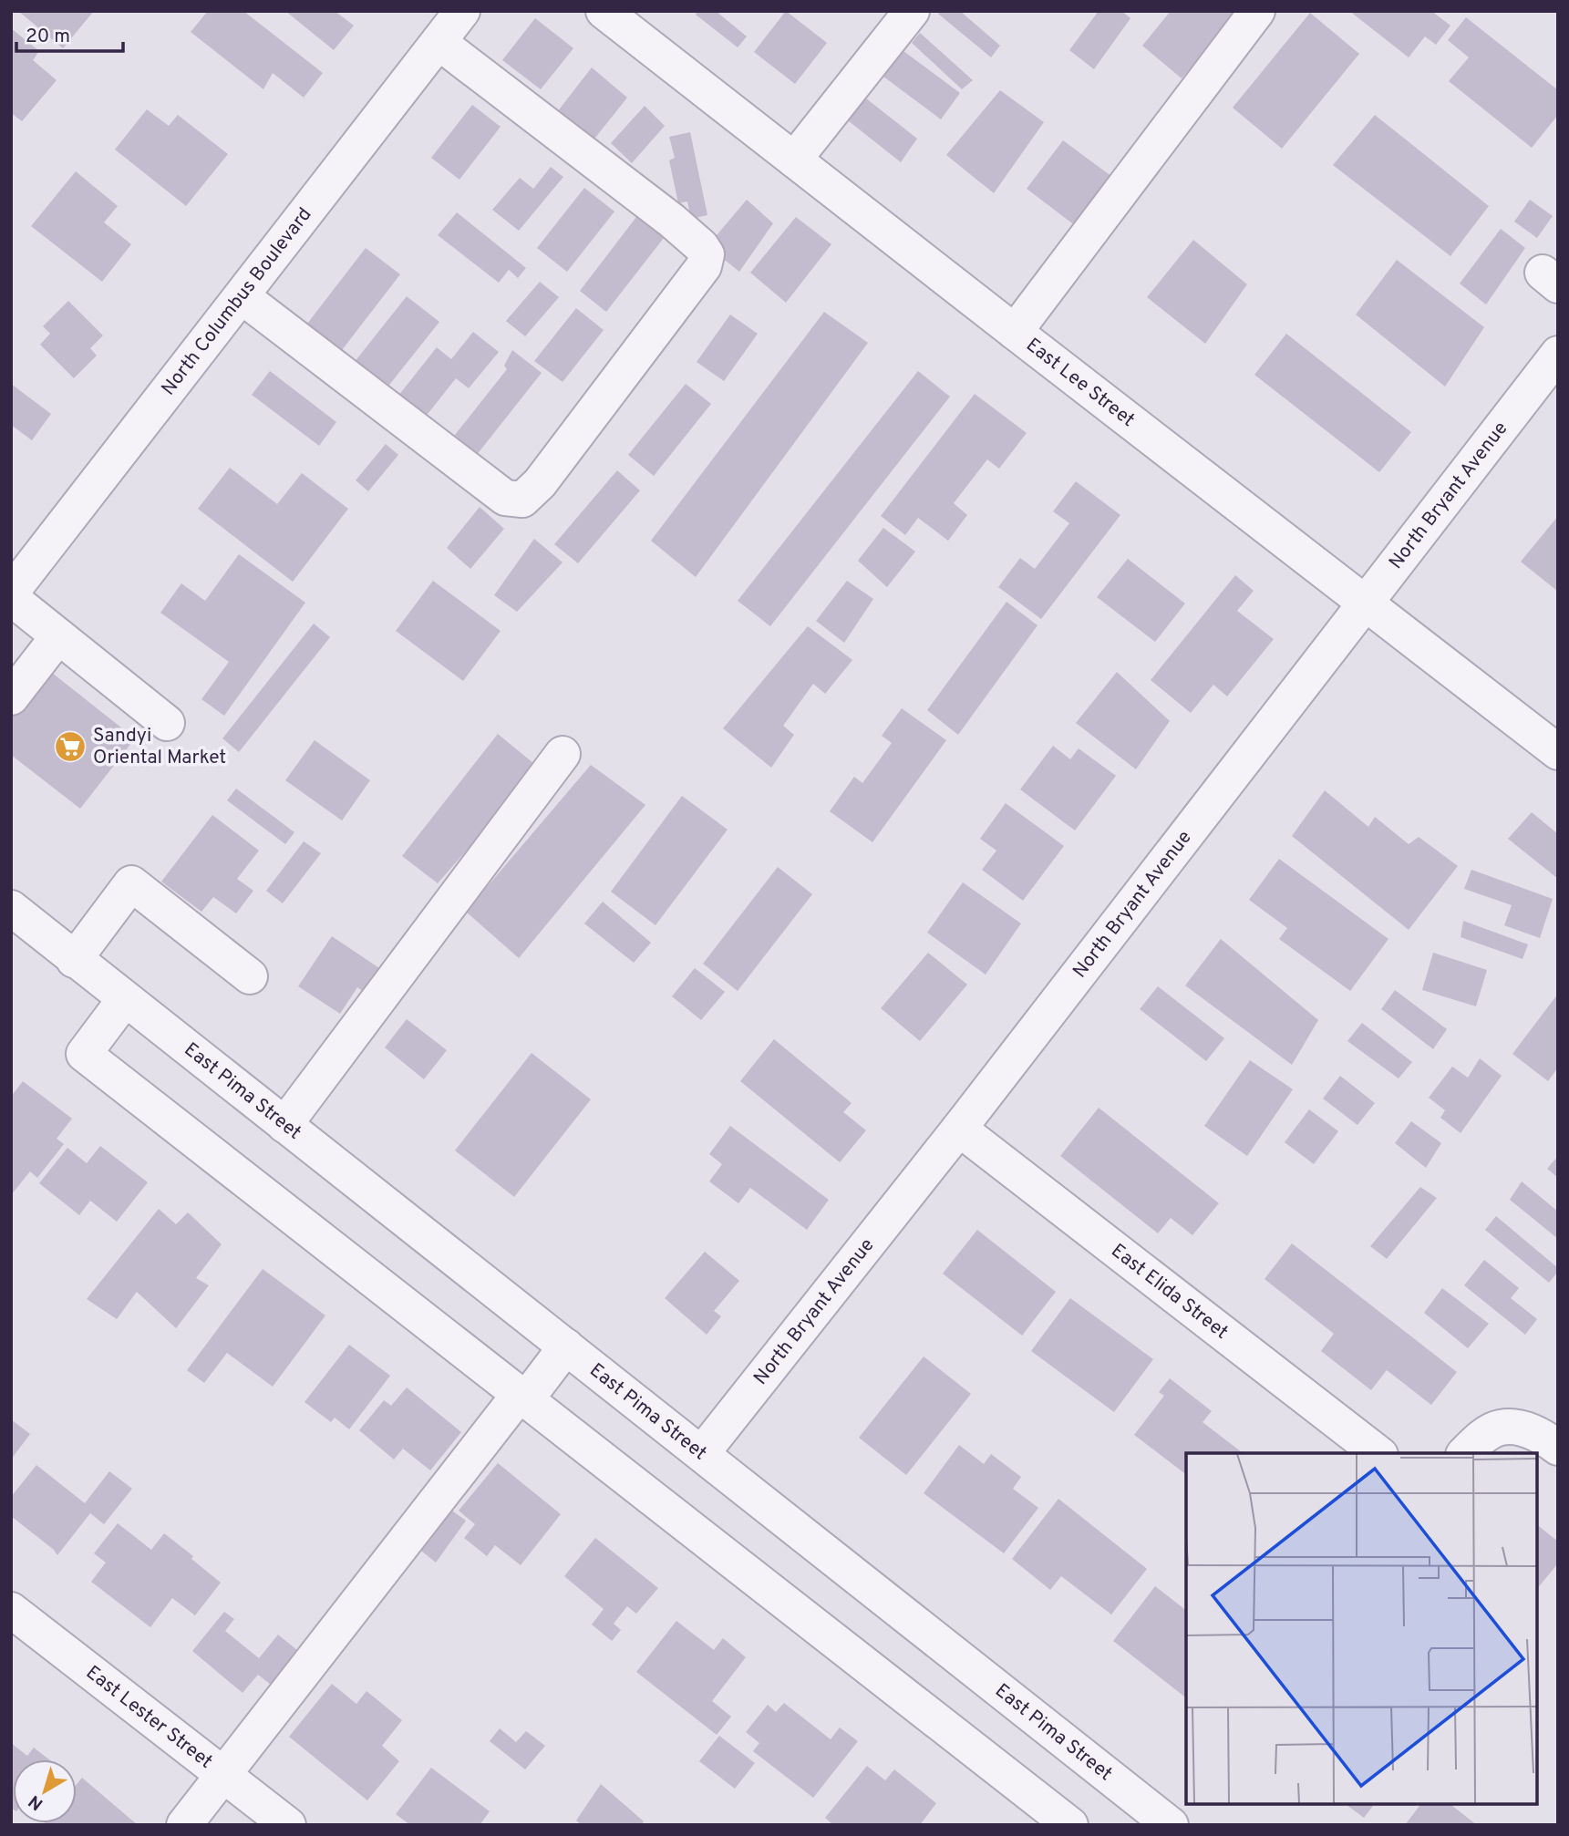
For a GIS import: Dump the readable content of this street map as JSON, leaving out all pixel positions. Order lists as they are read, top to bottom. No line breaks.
{"streets":{"street":["North Columbus Boulevard","East Lee Street","North Bryant Avenue","East Pima Street","East Elida Street","East Lester Street"]},"crossings":[["East Lee Street","North Bryant Avenue"],["North Bryant Avenue","East Pima Street"],["North Bryant Avenue","East Elida Street"]],"places":{"supermarket":["Sandyi Oriental Market"]},"scale_bar":"20 m","north":"bottom left"}
